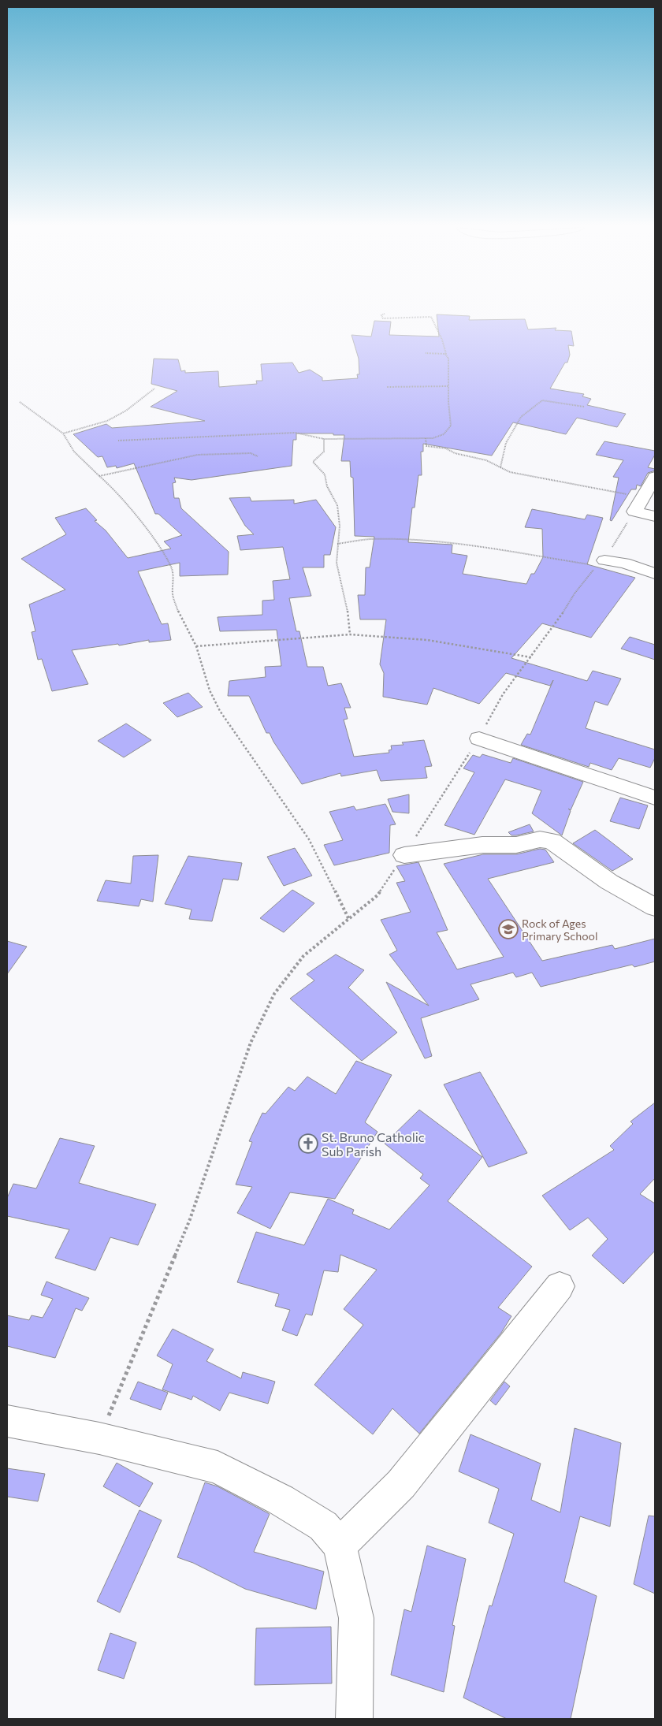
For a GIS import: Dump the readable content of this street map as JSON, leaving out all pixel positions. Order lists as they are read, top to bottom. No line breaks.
{"places":{"school or university":["Rock of Ages Primary School"],"church":["St. Bruno Catholic Sub Parish"]}}
